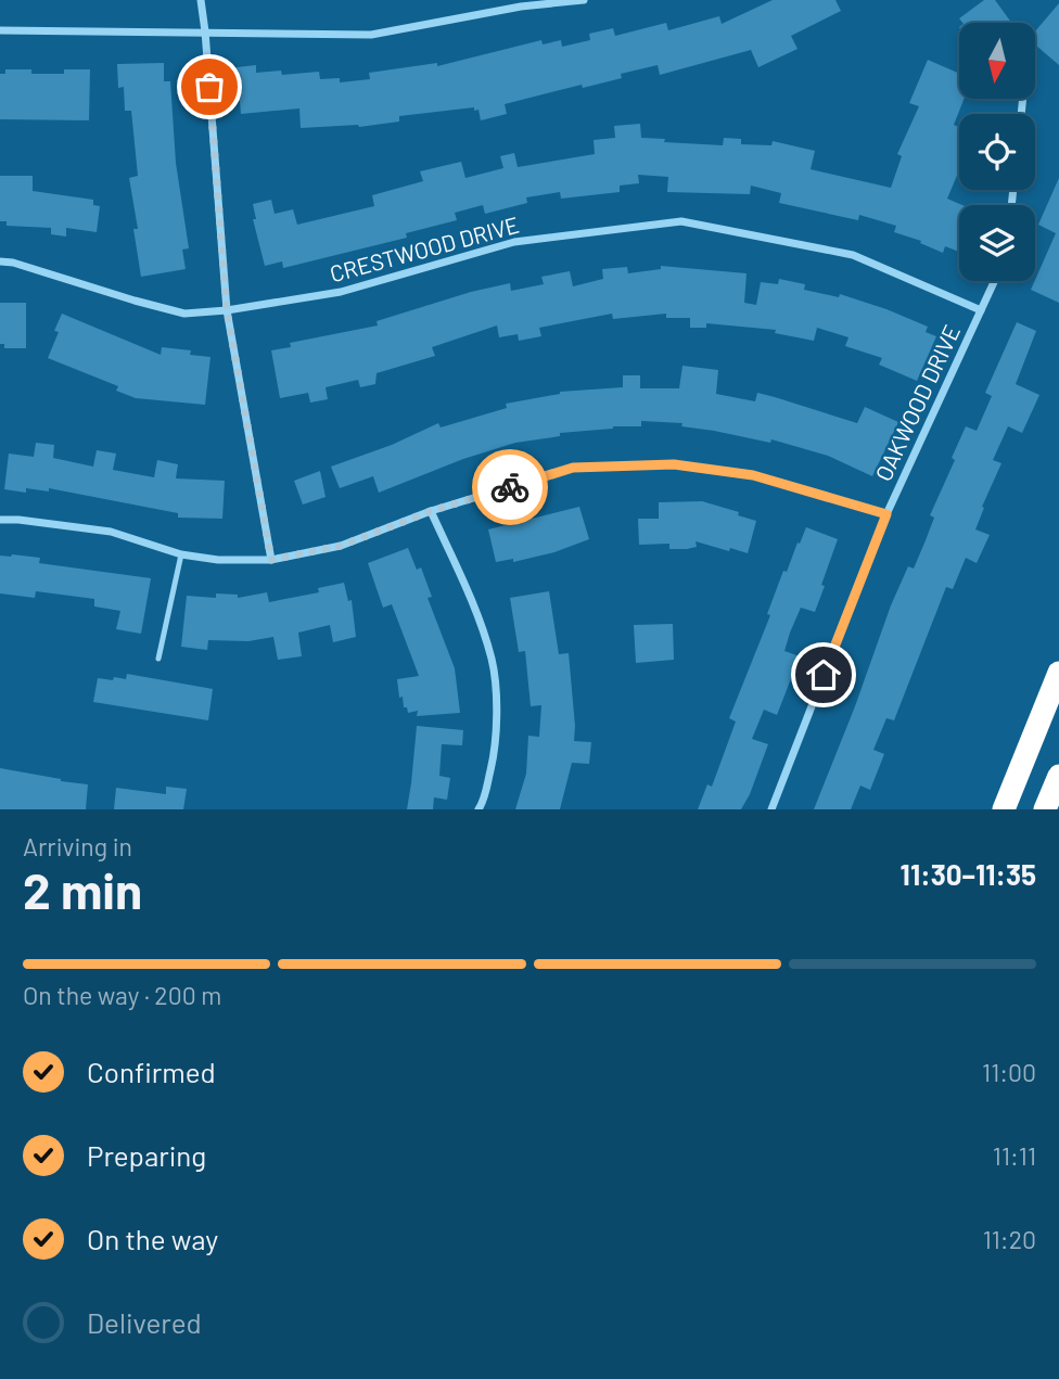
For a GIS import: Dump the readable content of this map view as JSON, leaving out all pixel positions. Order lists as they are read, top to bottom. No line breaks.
{"streets":{"street":["CRESTWOOD DRIVE","OAKWOOD DRIVE"]},"crossings":[["CRESTWOOD DRIVE","OAKWOOD DRIVE"]],"north":"bottom","page":{"heading":["2 min","Arriving in","11:30–11:35"],"bar":"On the way · 200 m","list":[["Confirmed","11:00"],["Preparing","11:11"],["On the way","11:20"],"Delivered"]}}
